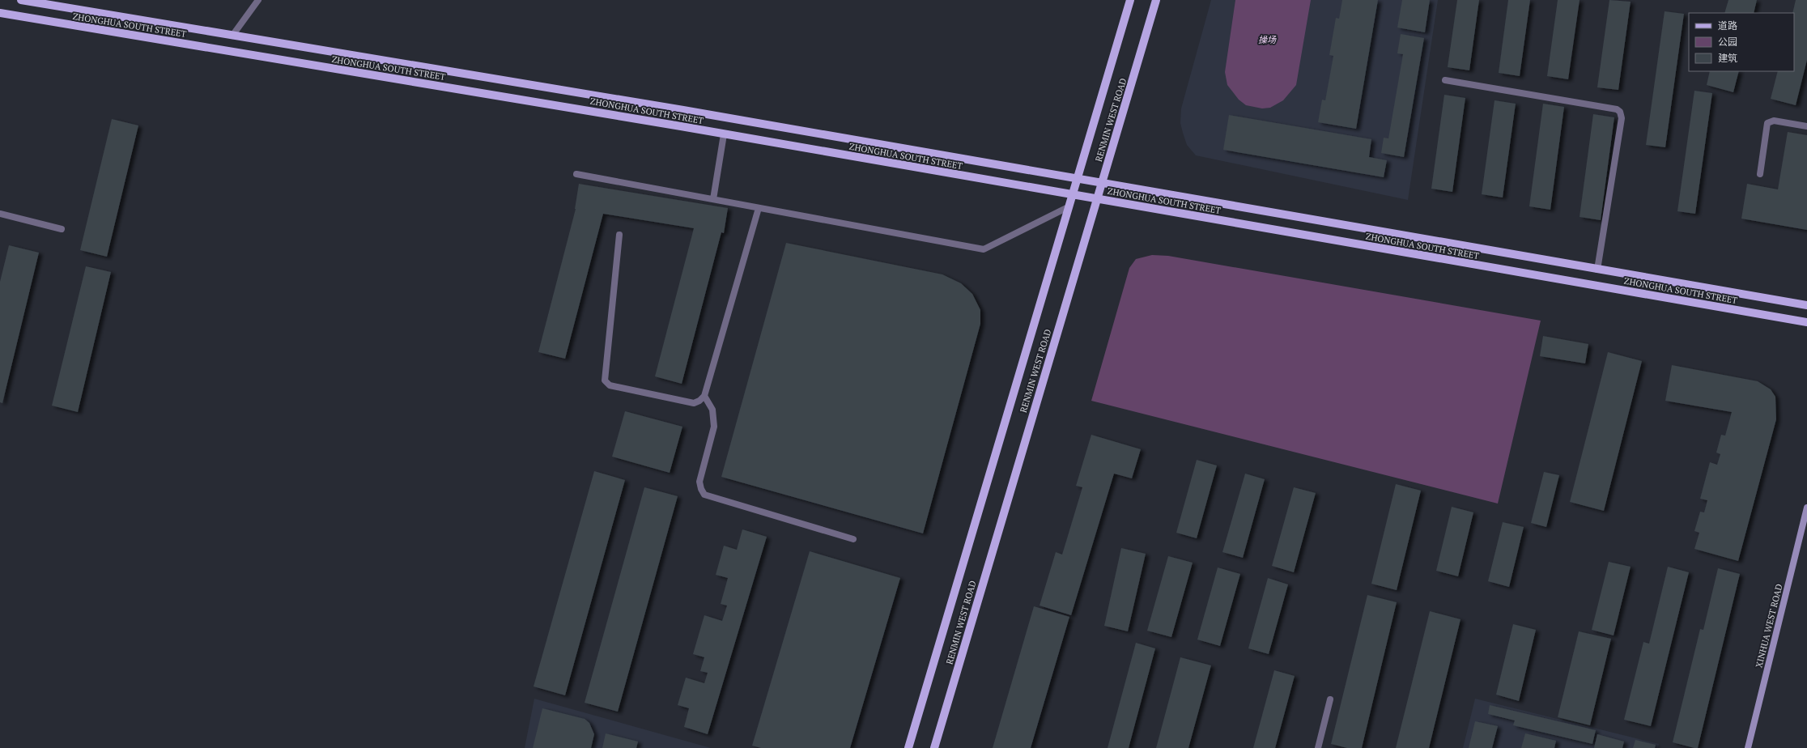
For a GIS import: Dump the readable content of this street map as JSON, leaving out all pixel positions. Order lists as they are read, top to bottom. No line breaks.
{"streets":{"main road":["ZHONGHUA SOUTH STREET","RENMIN WEST ROAD"],"street":["XINHUA WEST ROAD"]},"crossings":[["ZHONGHUA SOUTH STREET","RENMIN WEST ROAD"]],"parks":["操场"],"legend":["道路","公园","建筑"]}
